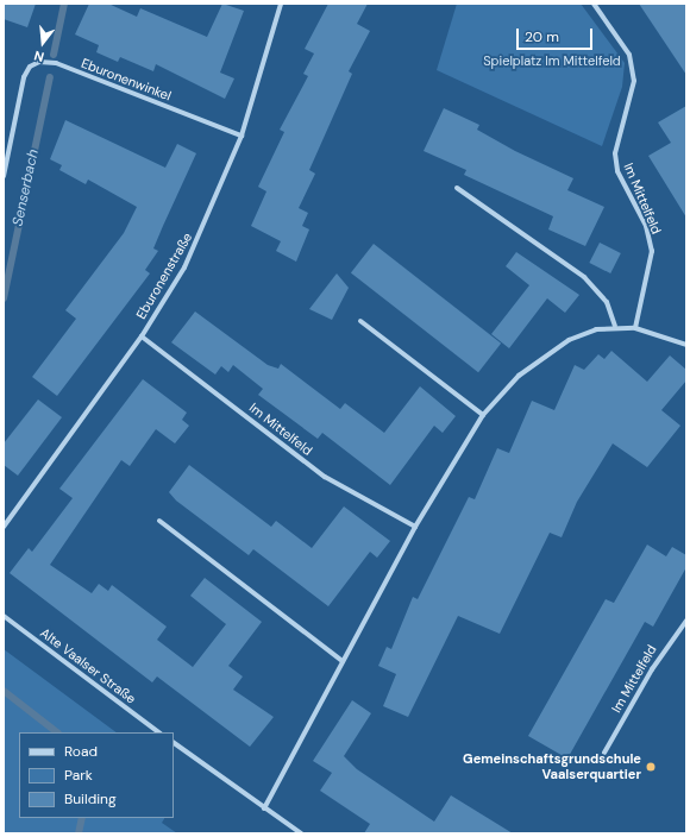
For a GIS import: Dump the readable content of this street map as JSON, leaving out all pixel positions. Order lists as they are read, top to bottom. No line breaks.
{"streets":{"street":["Eburonenwinkel","Im Mittelfeld","Eburonenstraße","Alte Vaalser Straße"]},"crossings":[["Eburonenwinkel","Eburonenstraße"],["Im Mittelfeld","Eburonenstraße"]],"water":["Senserbach"],"parks":["Spielplatz Im Mittelfeld"],"places":["Gemeinschaftsgrundschule Vaalserquartier"],"legend":["Road","Park","Building"],"scale_bar":"20 m","north":"bottom"}
